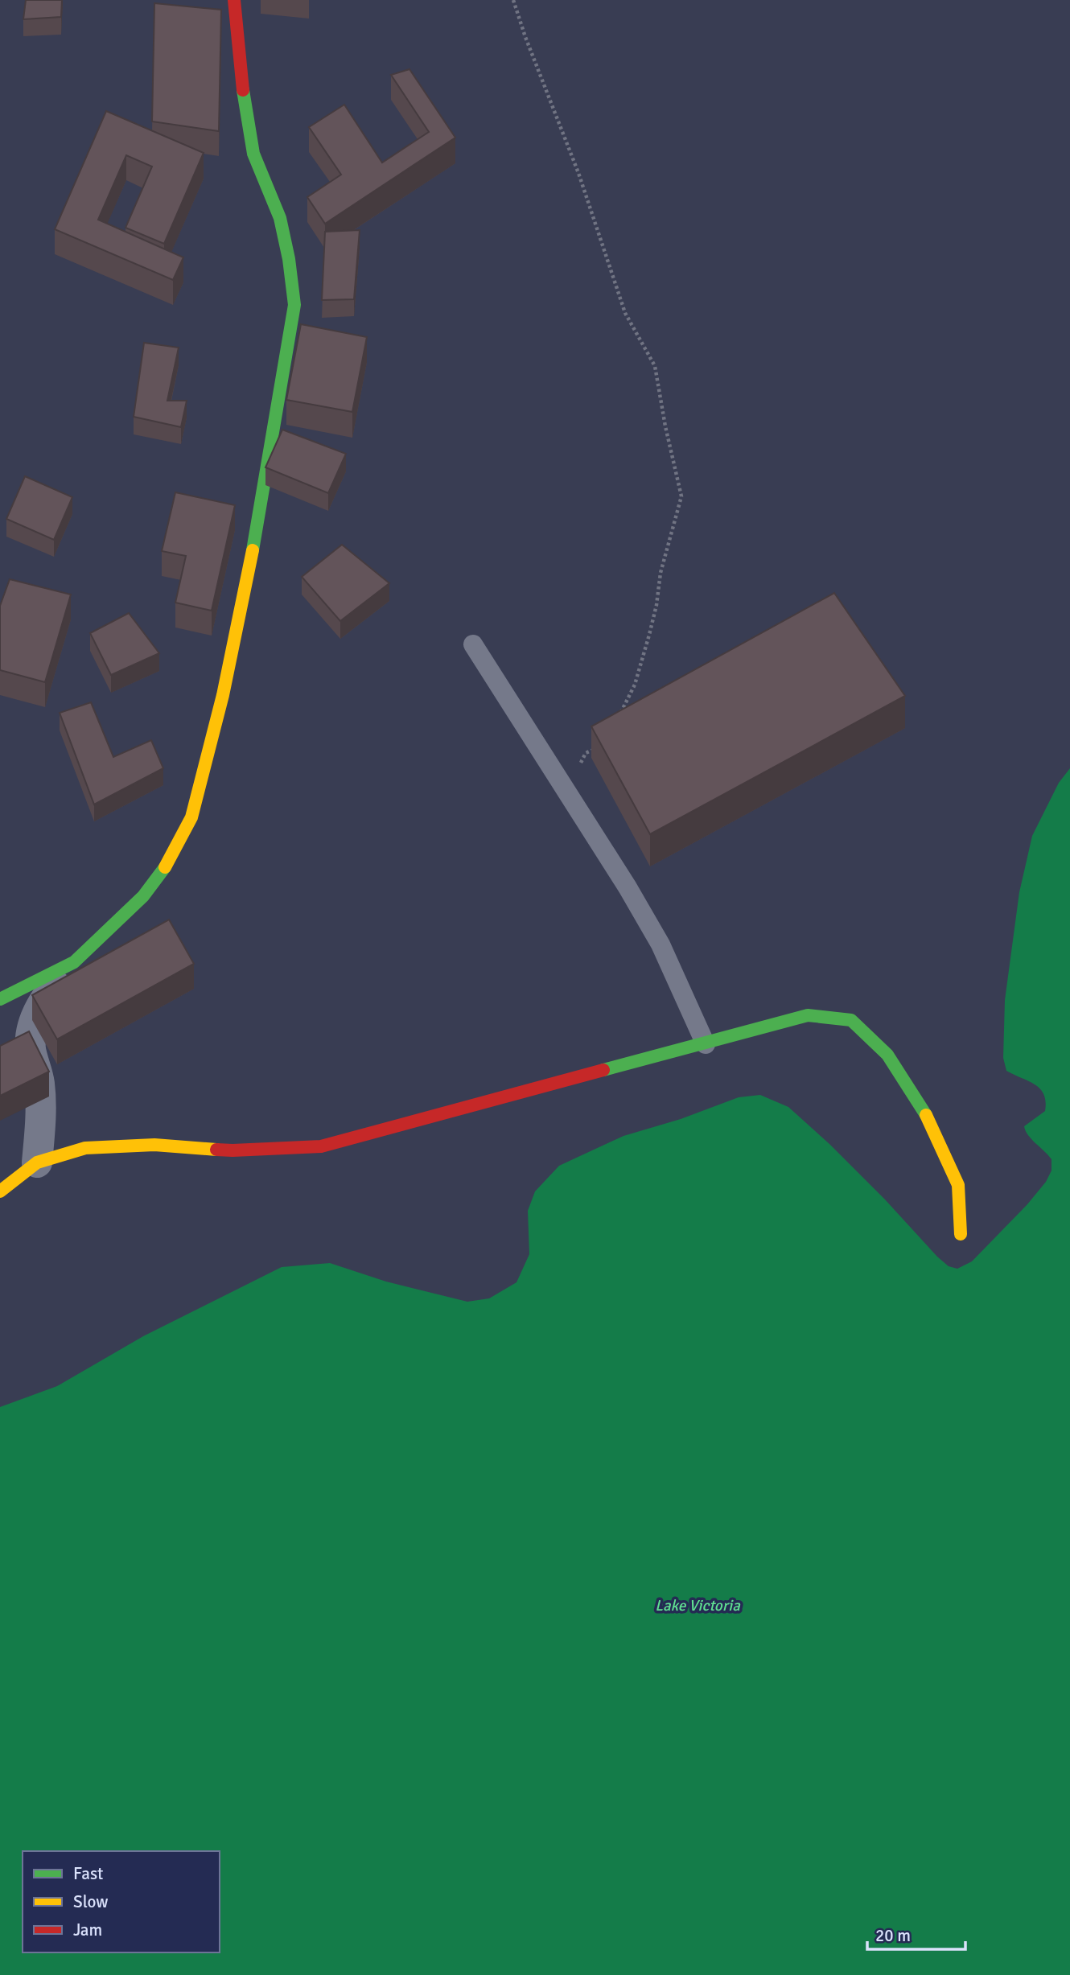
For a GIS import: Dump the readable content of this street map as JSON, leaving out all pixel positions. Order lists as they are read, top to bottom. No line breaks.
{"water":["Lake Victoria"],"legend":["Fast","Slow","Jam"],"scale_bar":"20 m"}
